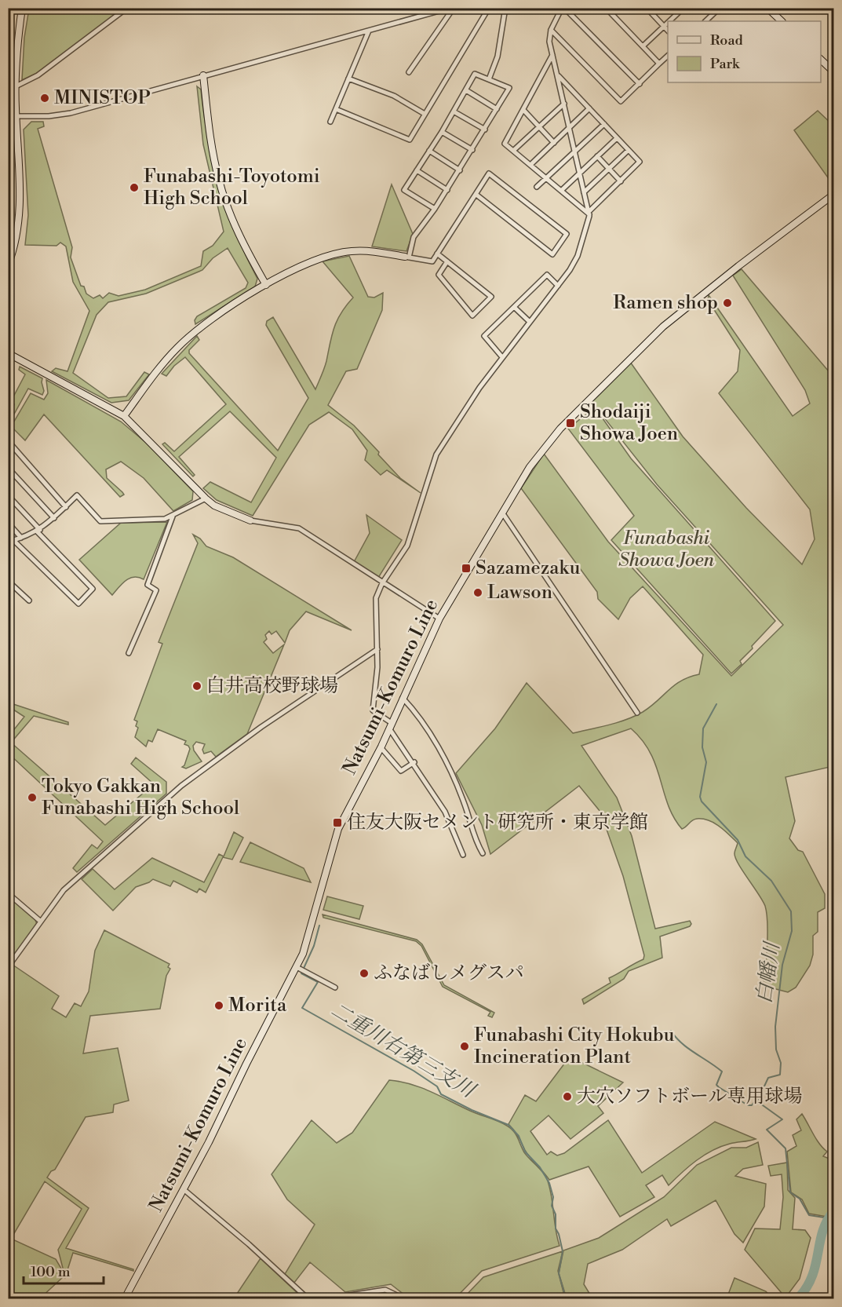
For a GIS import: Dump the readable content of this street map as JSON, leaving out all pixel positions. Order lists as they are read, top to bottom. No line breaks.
{"streets":{"main road":["Natsumi-Komuro Line"]},"water":["白幡川","二重川右第三支川"],"parks":["Funabashi Showa Joen"],"places":{"other":["MINISTOP","Funabashi-Toyotomi High School","Ramen shop","Lawson","白井高校野球場","Tokyo Gakkan Funabashi High School","ふなばしメグスパ","Morita","Funabashi City Hokubu Incineration Plant","大穴ソフトボール専用球場"],"transit":["Shodaiji Showa Joen","Sazamezaku","住友大阪セメント研究所・東京学館"]},"legend":["Road","Park"],"scale_bar":"100 m"}
